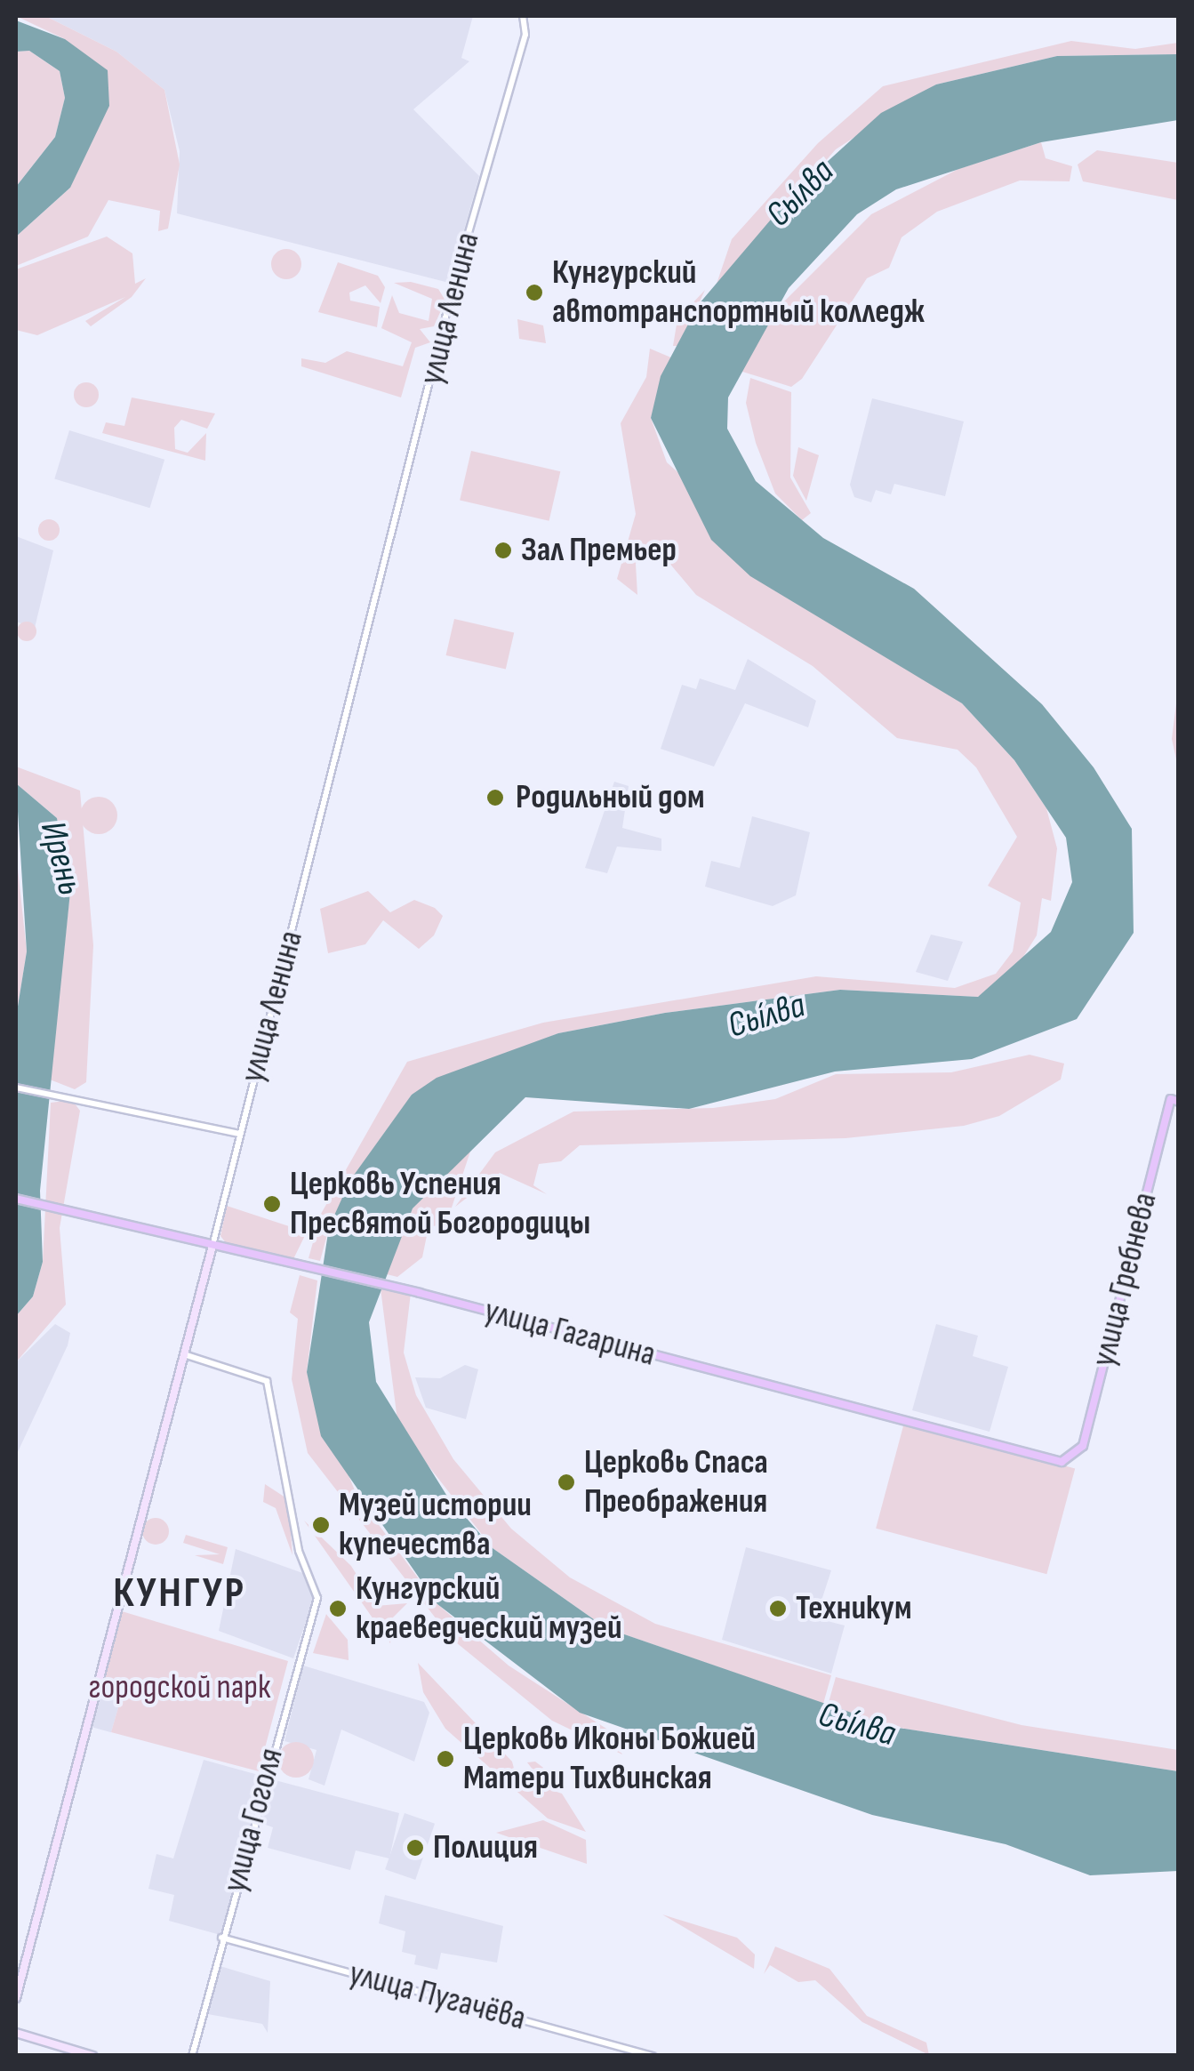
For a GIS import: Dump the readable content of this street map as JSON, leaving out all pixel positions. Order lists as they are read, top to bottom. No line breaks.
{"streets":{"main road":["улица Ленина","улица Гребнева","улица Гагарина"],"street":["улица Гоголя","улица Пугачёва"]},"crossings":[["улица Ленина","улица Гагарина"],["улица Ленина","улица Гоголя"],["улица Гребнева","улица Гагарина"],["улица Гоголя","улица Пугачёва"]],"districts":["КУНГУР"],"water":["Сы́лва","Ирень"],"parks":["городской парк"],"places":["Кунгурский автотранспортный колледж","Зал Премьер","Родильный дом","Церковь Успения Пресвятой Богородицы","Церковь Спаса Преображения","Музей истории купечества","Кунгурский краеведческий музей","Техникум","Церковь Иконы Божией Матери Тихвинская","Полиция"]}
